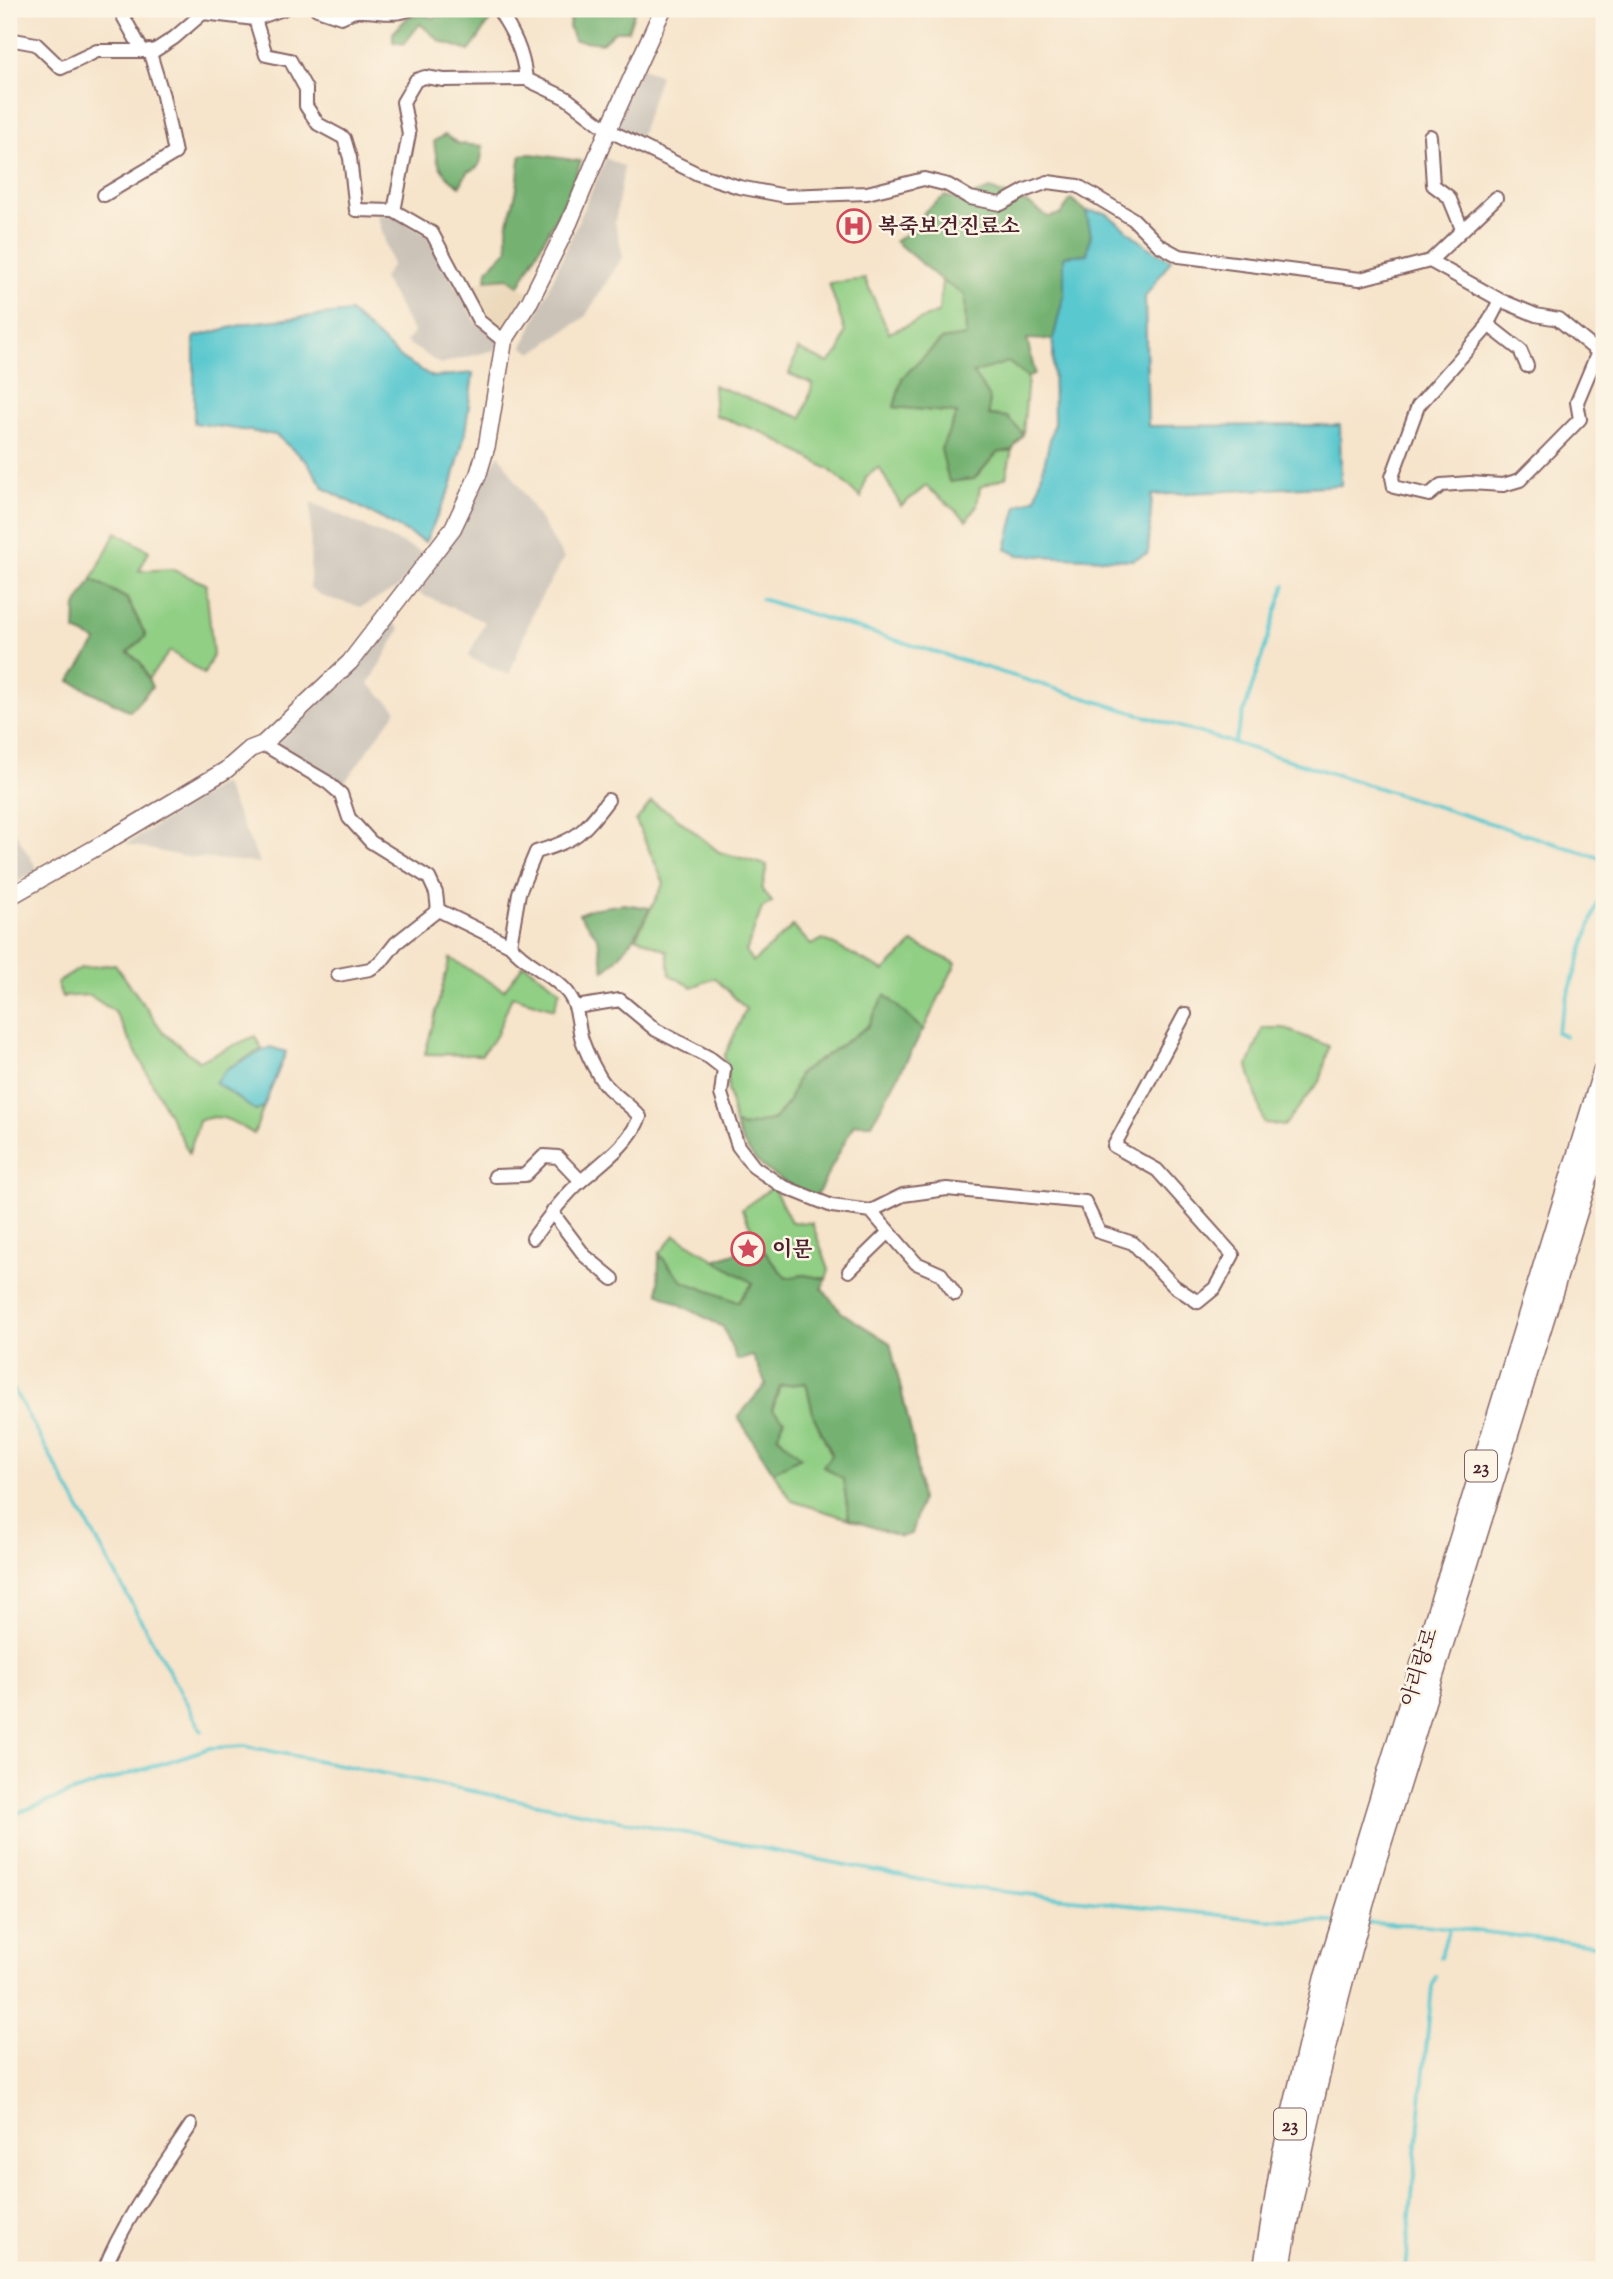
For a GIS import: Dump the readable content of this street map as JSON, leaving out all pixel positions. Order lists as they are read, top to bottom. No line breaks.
{"streets":{"highway":["23","아리랑로"]},"places":{"hospital":["복죽보건진료소"],"place":["이문"]}}
